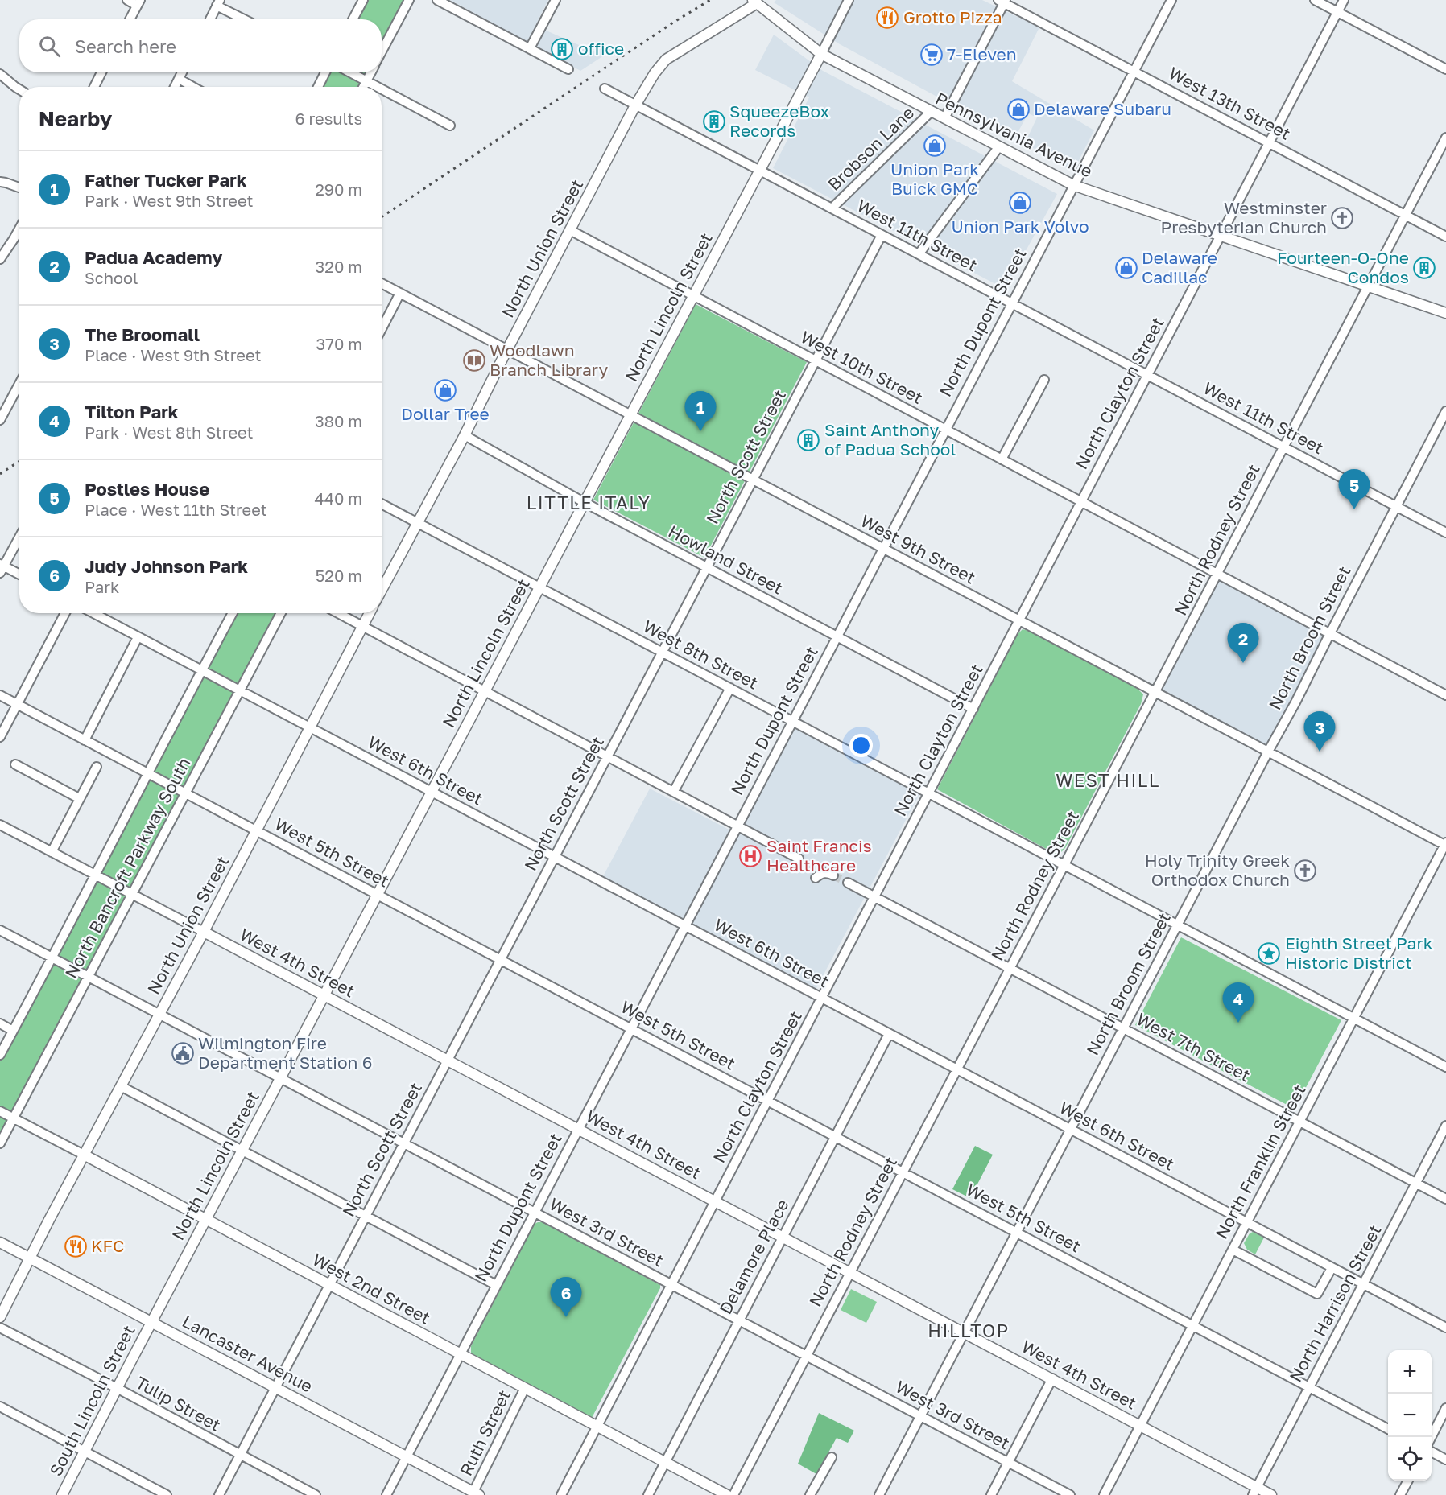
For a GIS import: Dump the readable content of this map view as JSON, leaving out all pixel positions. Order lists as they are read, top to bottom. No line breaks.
{"streets":{"main road":["Pennsylvania Avenue","North Union Street","North Lincoln Street","West 4th Street","West 2nd Street","Lancaster Avenue","South Lincoln Street"],"street":["West 13th Street","Brobson Lane","West 11th Street","North Dupont Street","West 10th Street","North Clayton Street","North Scott Street","North Rodney Street","West 9th Street","Howland Street","North Broom Street","West 8th Street","West 6th Street","West 5th Street","North Bancroft Parkway South","West 7th Street","North Franklin Street","West 3rd Street","Delamore Place","North Harrison Street","Tulip Street","Ruth Street"]},"crossings":[["West 13th Street","North Dupont Street"],["West 13th Street","North Clayton Street"],["West 13th Street","North Rodney Street"],["Pennsylvania Avenue","Brobson Lane"],["Pennsylvania Avenue","North Union Street"],["Pennsylvania Avenue","North Lincoln Street"],["Pennsylvania Avenue","North Dupont Street"],["Pennsylvania Avenue","North Clayton Street"],["Pennsylvania Avenue","North Rodney Street"],["Brobson Lane","West 11th Street"],["West 11th Street","North Union Street"],["West 11th Street","North Lincoln Street"],["West 11th Street","North Dupont Street"],["West 11th Street","North Clayton Street"],["West 11th Street","North Scott Street"],["West 11th Street","North Rodney Street"],["West 11th Street","North Broom Street"],["North Union Street","West 10th Street"],["North Union Street","West 9th Street"],["North Union Street","Howland Street"],["North Union Street","West 8th Street"],["North Union Street","West 6th Street"],["North Union Street","West 5th Street"],["North Union Street","West 4th Street"],["North Union Street","West 3rd Street"],["North Union Street","West 2nd Street"],["North Union Street","Lancaster Avenue"],["North Lincoln Street","West 10th Street"],["North Lincoln Street","West 9th Street"],["North Lincoln Street","Howland Street"],["North Lincoln Street","West 8th Street"],["North Lincoln Street","West 6th Street"],["North Lincoln Street","West 5th Street"],["North Lincoln Street","West 4th Street"],["North Lincoln Street","West 3rd Street"],["North Lincoln Street","West 2nd Street"],["North Lincoln Street","Lancaster Avenue"],["North Lincoln Street","South Lincoln Street"],["North Dupont Street","West 10th Street"],["North Dupont Street","West 9th Street"],["North Dupont Street","Howland Street"],["North Dupont Street","West 8th Street"],["North Dupont Street","West 6th Street"],["North Dupont Street","West 5th Street"],["North Dupont Street","West 4th Street"],["North Dupont Street","West 3rd Street"],["North Dupont Street","West 2nd Street"],["North Dupont Street","Lancaster Avenue"],["West 10th Street","North Clayton Street"],["West 10th Street","North Scott Street"],["West 10th Street","North Rodney Street"],["West 10th Street","North Broom Street"],["North Clayton Street","West 9th Street"],["North Clayton Street","Howland Street"],["North Clayton Street","West 8th Street"],["North Clayton Street","West 6th Street"],["North Clayton Street","West 5th Street"],["North Clayton Street","West 4th Street"],["North Clayton Street","West 7th Street"],["North Clayton Street","West 3rd Street"],["North Clayton Street","West 2nd Street"],["North Scott Street","West 9th Street"],["North Scott Street","Howland Street"],["North Scott Street","West 8th Street"],["North Scott Street","West 6th Street"],["North Scott Street","West 5th Street"],["North Scott Street","West 4th Street"],["North Scott Street","West 3rd Street"],["North Scott Street","West 2nd Street"],["North Scott Street","Lancaster Avenue"],["North Scott Street","Tulip Street"],["North Rodney Street","West 9th Street"],["North Rodney Street","West 8th Street"],["North Rodney Street","West 6th Street"],["North Rodney Street","West 5th Street"],["North Rodney Street","West 4th Street"],["North Rodney Street","West 7th Street"],["North Rodney Street","West 3rd Street"],["West 9th Street","North Broom Street"],["West 9th Street","North Franklin Street"],["North Broom Street","West 8th Street"],["North Broom Street","West 6th Street"],["North Broom Street","West 5th Street"],["North Broom Street","West 4th Street"],["North Broom Street","West 7th Street"],["North Broom Street","West 3rd Street"],["West 8th Street","North Franklin Street"],["West 6th Street","North Bancroft Parkway South"],["West 6th Street","North Franklin Street"],["West 6th Street","Delamore Place"],["West 6th Street","North Harrison Street"],["West 5th Street","North Bancroft Parkway South"],["West 5th Street","North Franklin Street"],["West 5th Street","Delamore Place"],["West 5th Street","North Harrison Street"],["North Bancroft Parkway South","West 4th Street"],["North Bancroft Parkway South","West 3rd Street"],["North Bancroft Parkway South","West 2nd Street"],["West 4th Street","North Franklin Street"],["West 4th Street","Delamore Place"],["West 4th Street","North Harrison Street"],["West 7th Street","North Franklin Street"],["West 7th Street","North Harrison Street"],["West 3rd Street","Delamore Place"],["Delamore Place","West 2nd Street"],["West 2nd Street","Ruth Street"],["Lancaster Avenue","South Lincoln Street"],["Lancaster Avenue","Ruth Street"],["South Lincoln Street","Tulip Street"]],"districts":["LITTLE ITALY","WEST HILL","HILLTOP"],"places":{"restaurant":["Grotto Pizza","KFC"],"building":["office","SqueezeBox Records","Fourteen-O-One Condos","Saint Anthony of Padua School"],"supermarket":["7-Eleven"],"shop":["Delaware Subaru","Union Park Buick GMC","Union Park Volvo","Delaware Cadillac","Dollar Tree"],"church":["Westminster Presbyterian Church","Holy Trinity Greek Orthodox Church"],"library":["Woodlawn Branch Library"],"hospital":["Saint Francis Healthcare"],"place":["Eighth Street Park Historic District"],"public building":["Wilmington Fire Department Station 6"]},"page":{"search":"Search here","heading":["Nearby","6 results"],"list":[{"mark":"1","name":"Father Tucker Park","note":"Park · West 9th Street","value":"290 m"},{"mark":"2","name":"Padua Academy","note":"School","value":"320 m"},{"mark":"3","name":"The Broomall","note":"Place · West 9th Street","value":"370 m"},{"mark":"4","name":"Tilton Park","note":"Park · West 8th Street","value":"380 m"},{"mark":"5","name":"Postles House","note":"Place · West 11th Street","value":"440 m"},{"mark":"6","name":"Judy Johnson Park","note":"Park","value":"520 m"}],"pins":["1","5","2","3","4","6"],"map_buttons":["+","−"]}}
